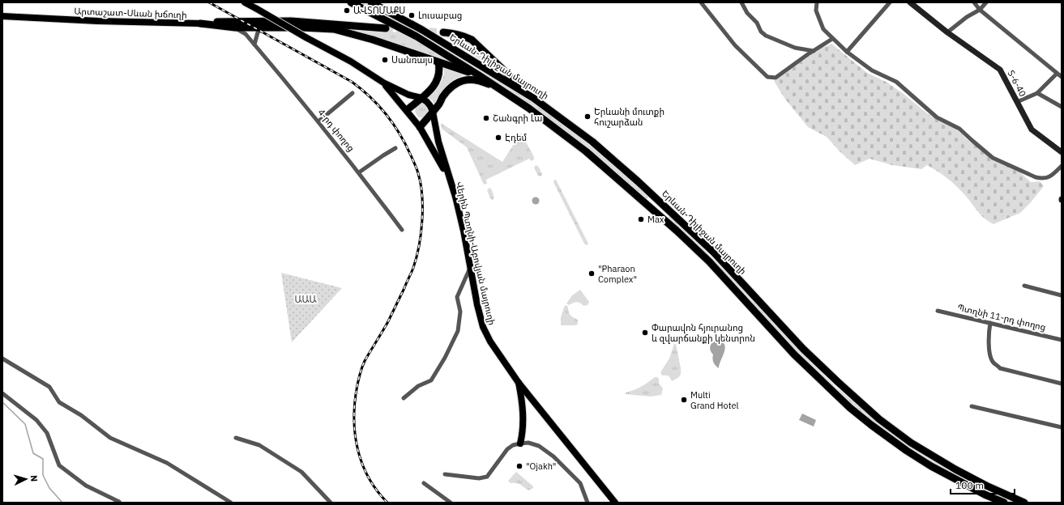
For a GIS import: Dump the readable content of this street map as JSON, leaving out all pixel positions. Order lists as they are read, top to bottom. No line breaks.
{"streets":{"highway":["Երևան-Դիլիջան մայրուղի"],"main road":["Արտաշատ-Սևան խճուղի","Վերին Պտղնի-Աբովյան մայրուղի"],"street":["Տ-6-40","4-րդ փողոց","Պտղնի 11-րդ փողոց"]},"parks":["ԱԱԱ"],"places":["ԱՎՏՈՄԱՔՍ","Լուսաբաց","Սանռայս","Երևանի մուտքի հուշարձան","Շանգրի Լա","Էդեմ","Max","\"Pharaon Complex\"","Փարավոն հյուրանոց և զվարճանքի կենտրոն","Multi Grand Hotel","\"Ojakh\""],"scale_bar":"100 m","north":"right"}
